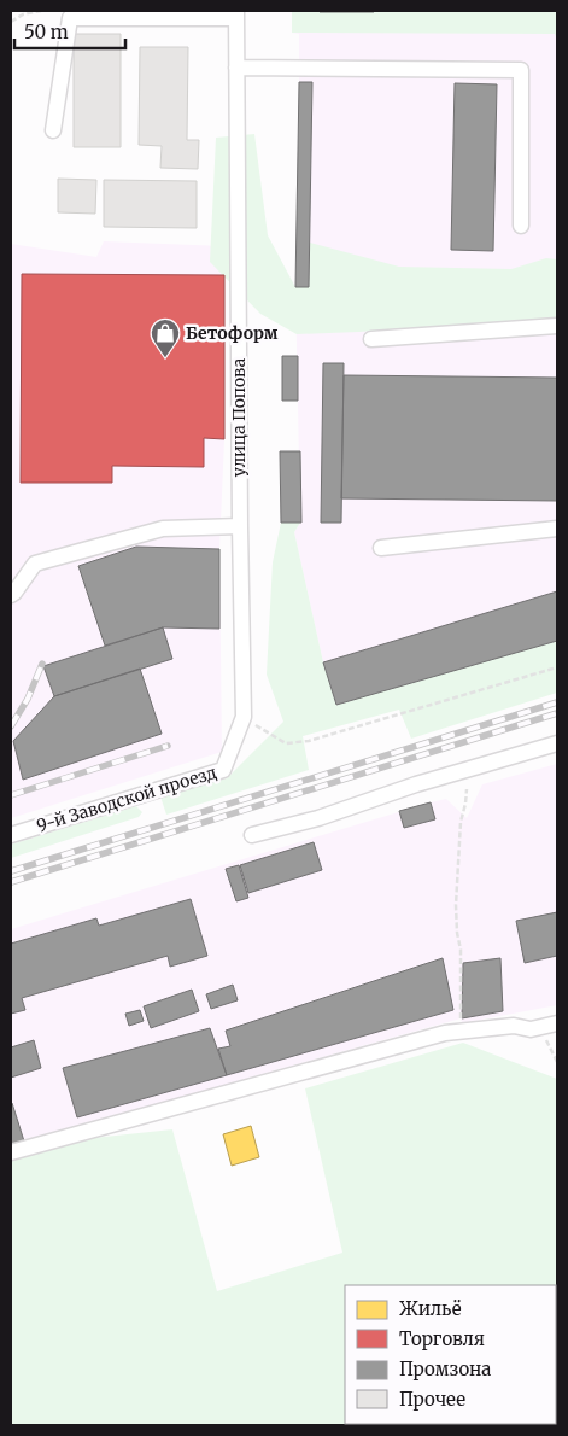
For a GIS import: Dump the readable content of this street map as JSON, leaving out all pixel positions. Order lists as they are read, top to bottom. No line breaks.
{"streets":{"street":["улица Попова","9-й Заводской проезд"]},"crossings":[["улица Попова","9-й Заводской проезд"]],"places":{"shop":["Бетоформ"]},"legend":["Жильё","Торговля","Промзона","Прочее"],"scale_bar":"50 m"}
